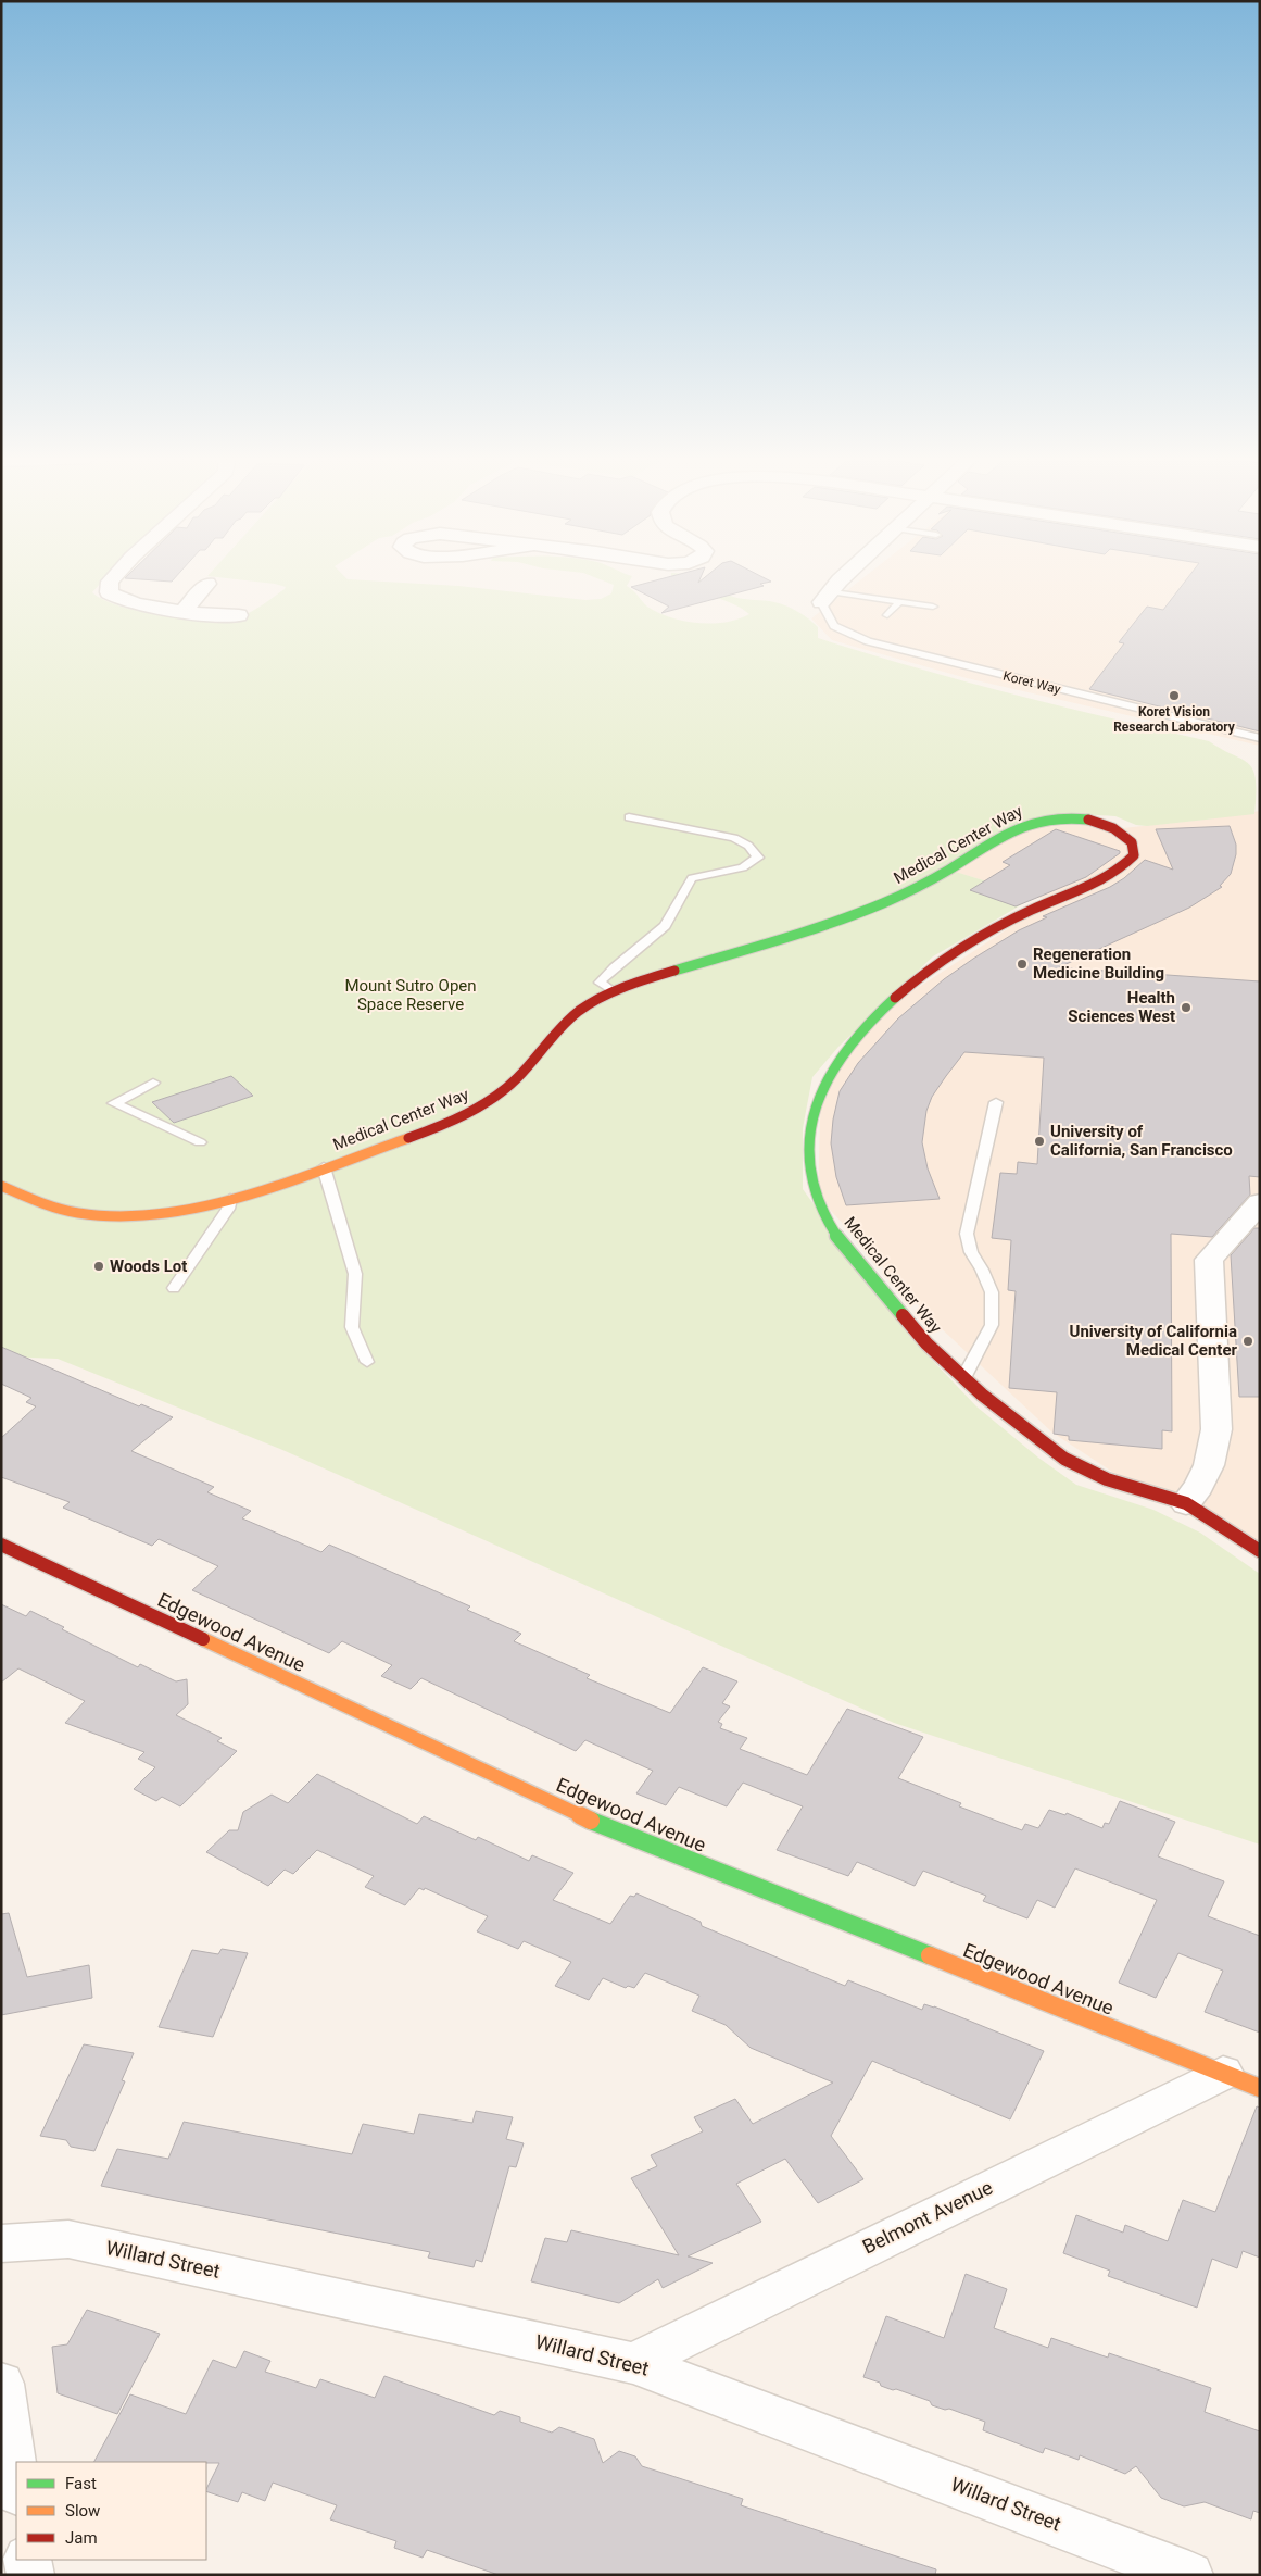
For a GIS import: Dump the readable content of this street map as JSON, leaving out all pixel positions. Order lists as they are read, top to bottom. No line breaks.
{"streets":{"street":["Medical Center Way","Edgewood Avenue","Belmont Avenue","Willard Street"],"lane":["Koret Way"]},"crossings":[["Edgewood Avenue","Belmont Avenue"],["Belmont Avenue","Willard Street"]],"parks":["Mount Sutro Open Space Reserve"],"places":["Koret Vision Research Laboratory","Regeneration Medicine Building","Health Sciences West","University of California, San Francisco","Woods Lot","University of California Medical Center"],"legend":["Fast","Slow","Jam"]}
